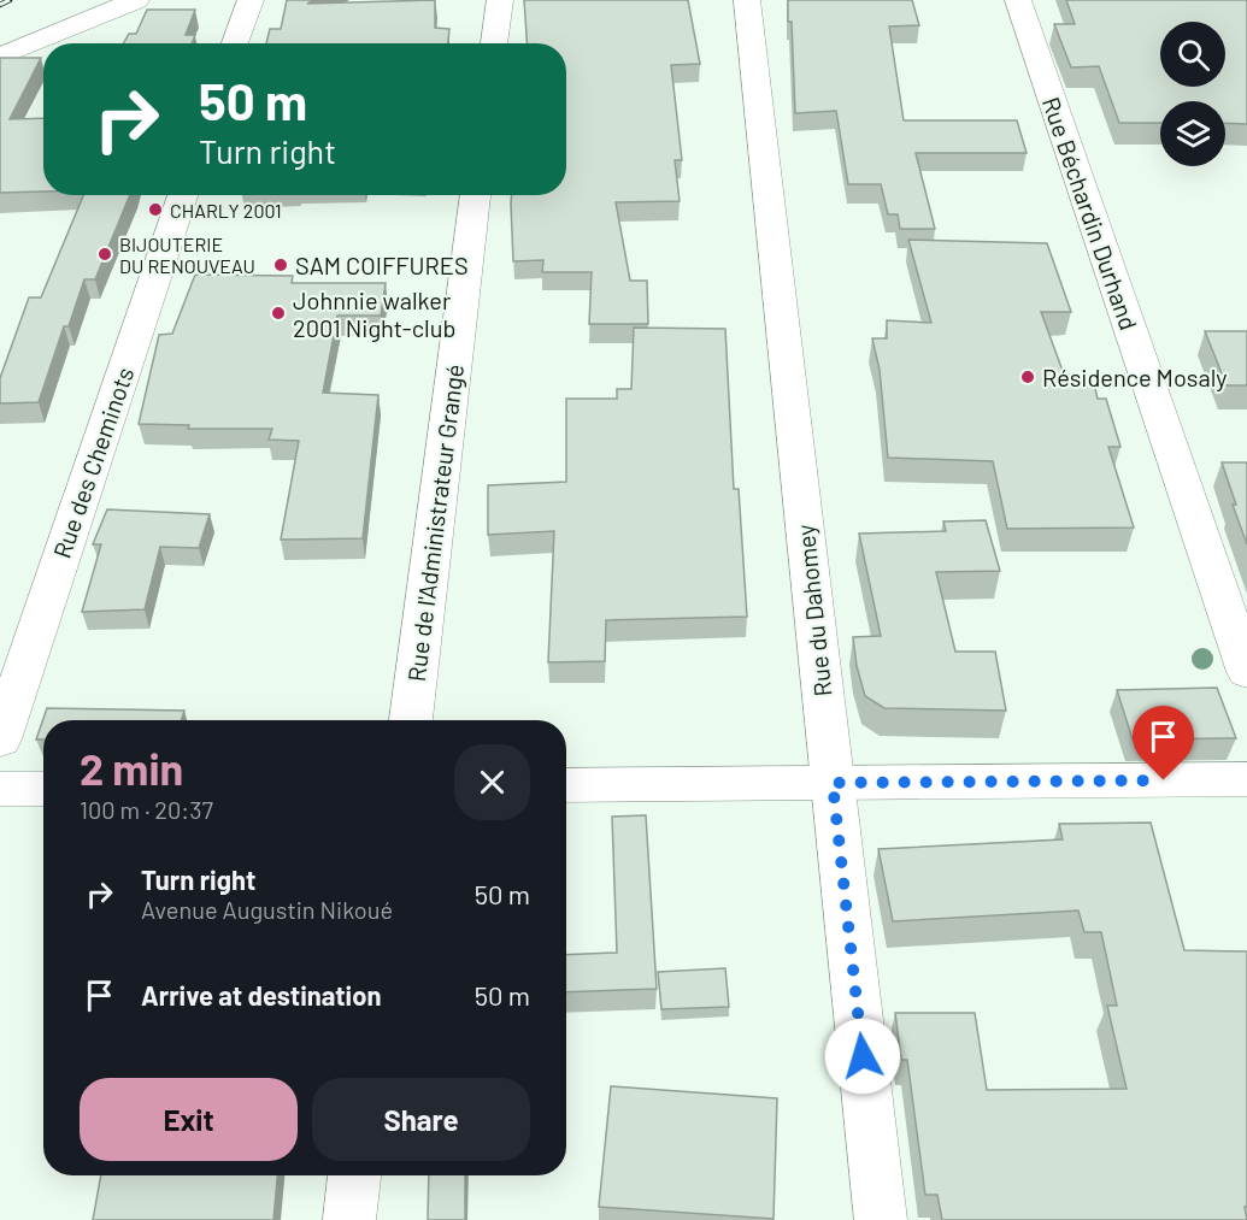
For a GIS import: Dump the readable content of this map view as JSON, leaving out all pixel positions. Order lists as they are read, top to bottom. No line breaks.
{"streets":{"main road":["Rue Béchardin Durhand","Rue des Cheminots","Rue de l'Administrateur Grangé","Rue du Dahomey"]},"places":["CHARLY 2001","BIJOUTERIE DU RENOUVEAU","SAM COIFFURES","Johnnie walker 2001 Night-club","Résidence Mosaly"],"page":{"turn":["50 m","Turn right"],"heading":["2 min","100 m · 20:37"],"list":[{"name":"Turn right","note":"Avenue Augustin Nikoué","value":"50 m"},{"name":"Arrive at destination","value":"50 m"}],"buttons":["Exit","Share"]}}
